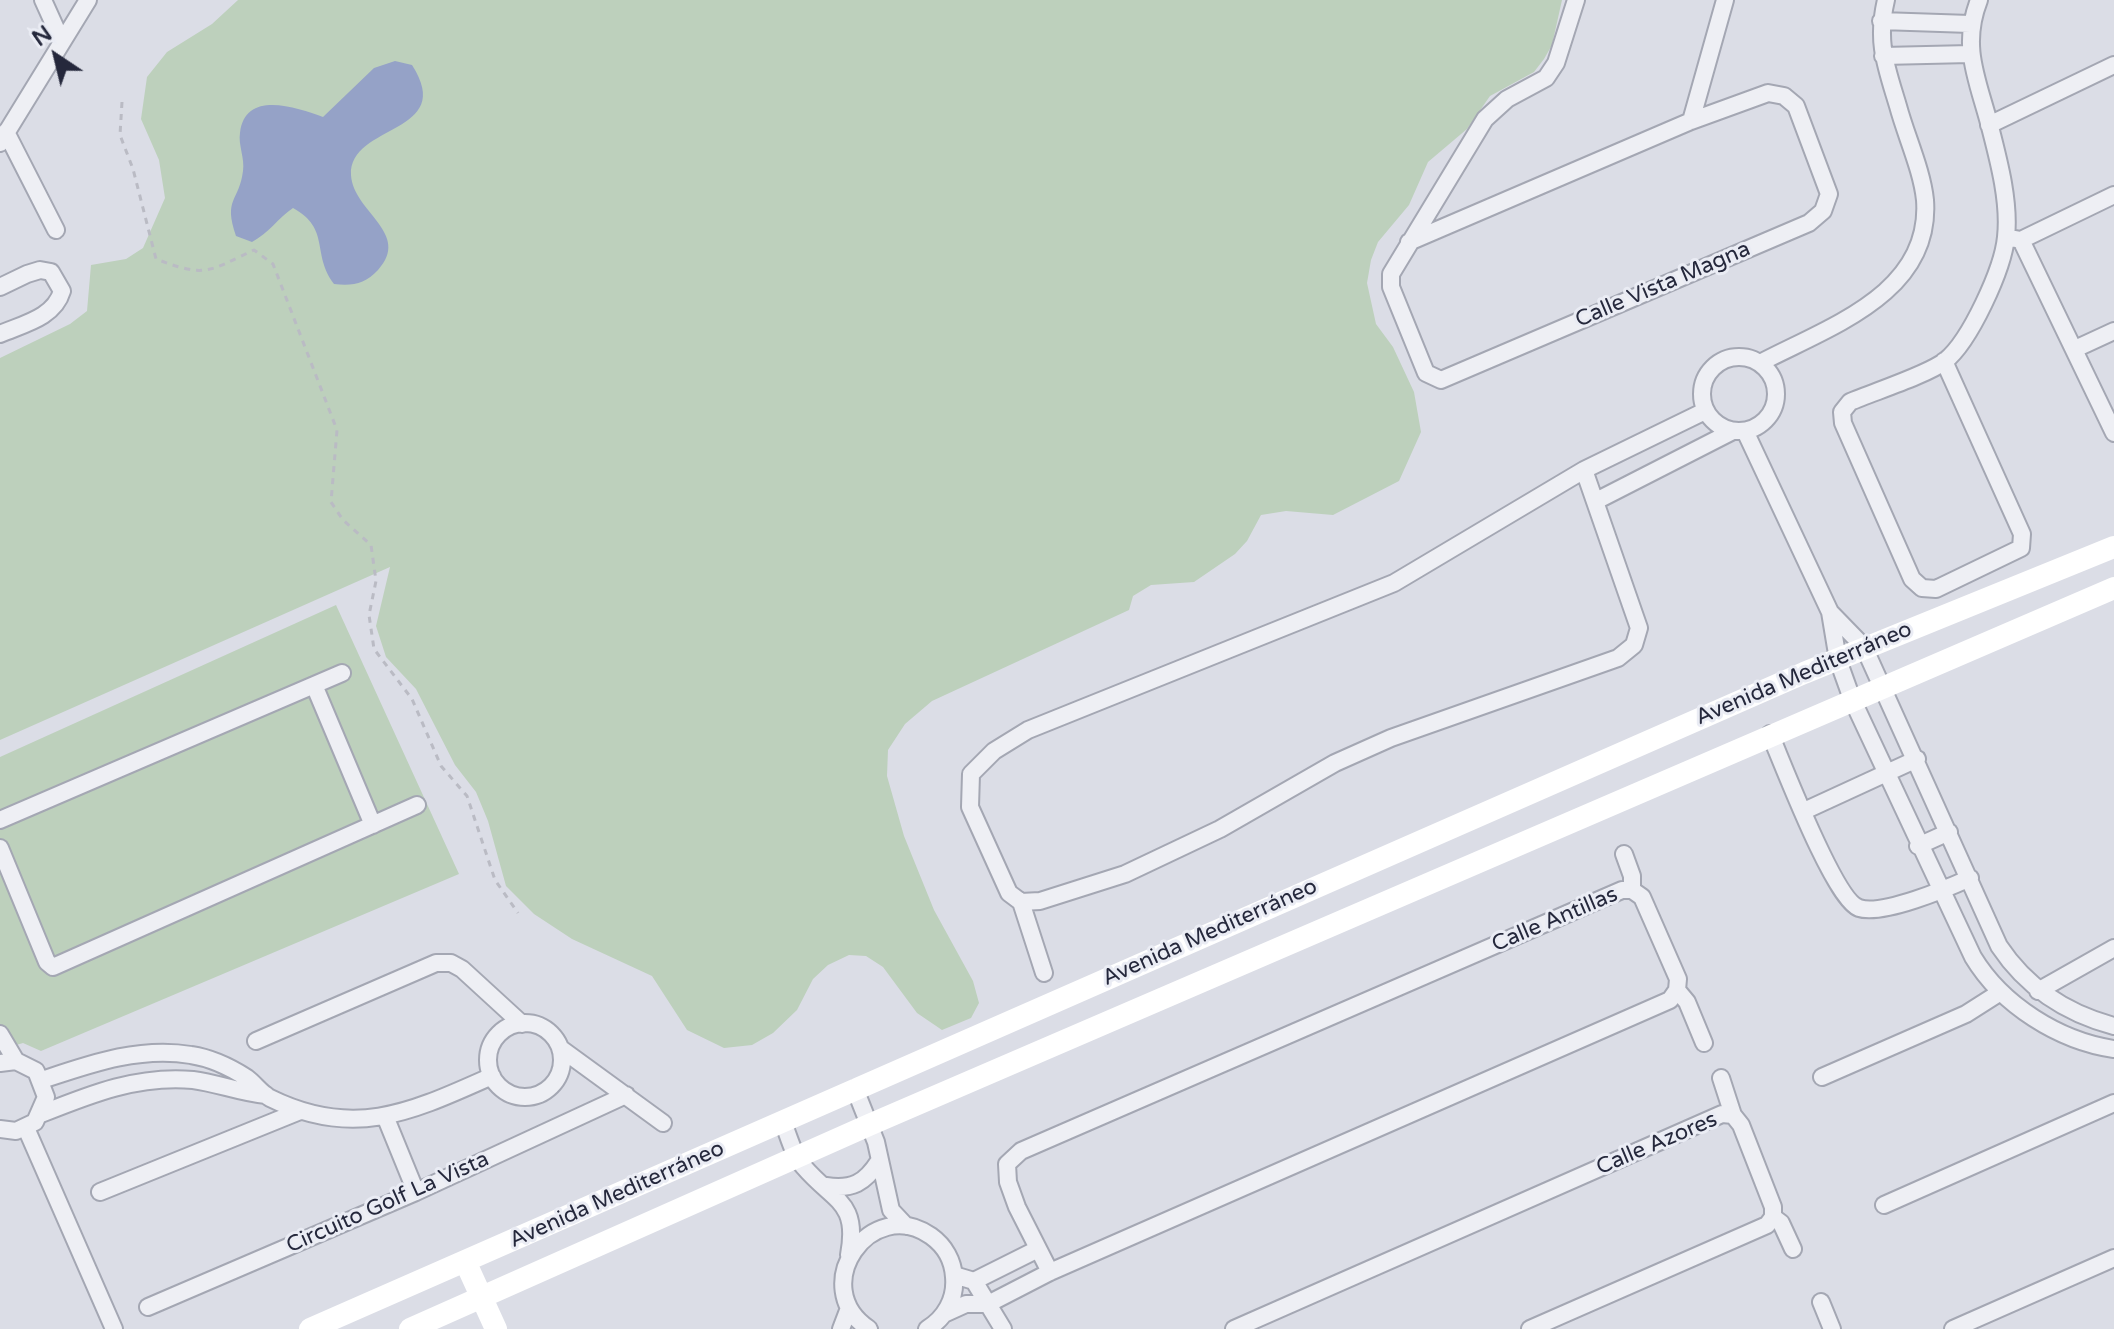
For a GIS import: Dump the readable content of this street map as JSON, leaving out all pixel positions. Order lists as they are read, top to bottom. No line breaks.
{"streets":{"street":["Calle Vista Magna","Avenida Mediterráneo","Calle Antillas","Calle Azores","Circuito Golf La Vista"]},"north":"top left"}
